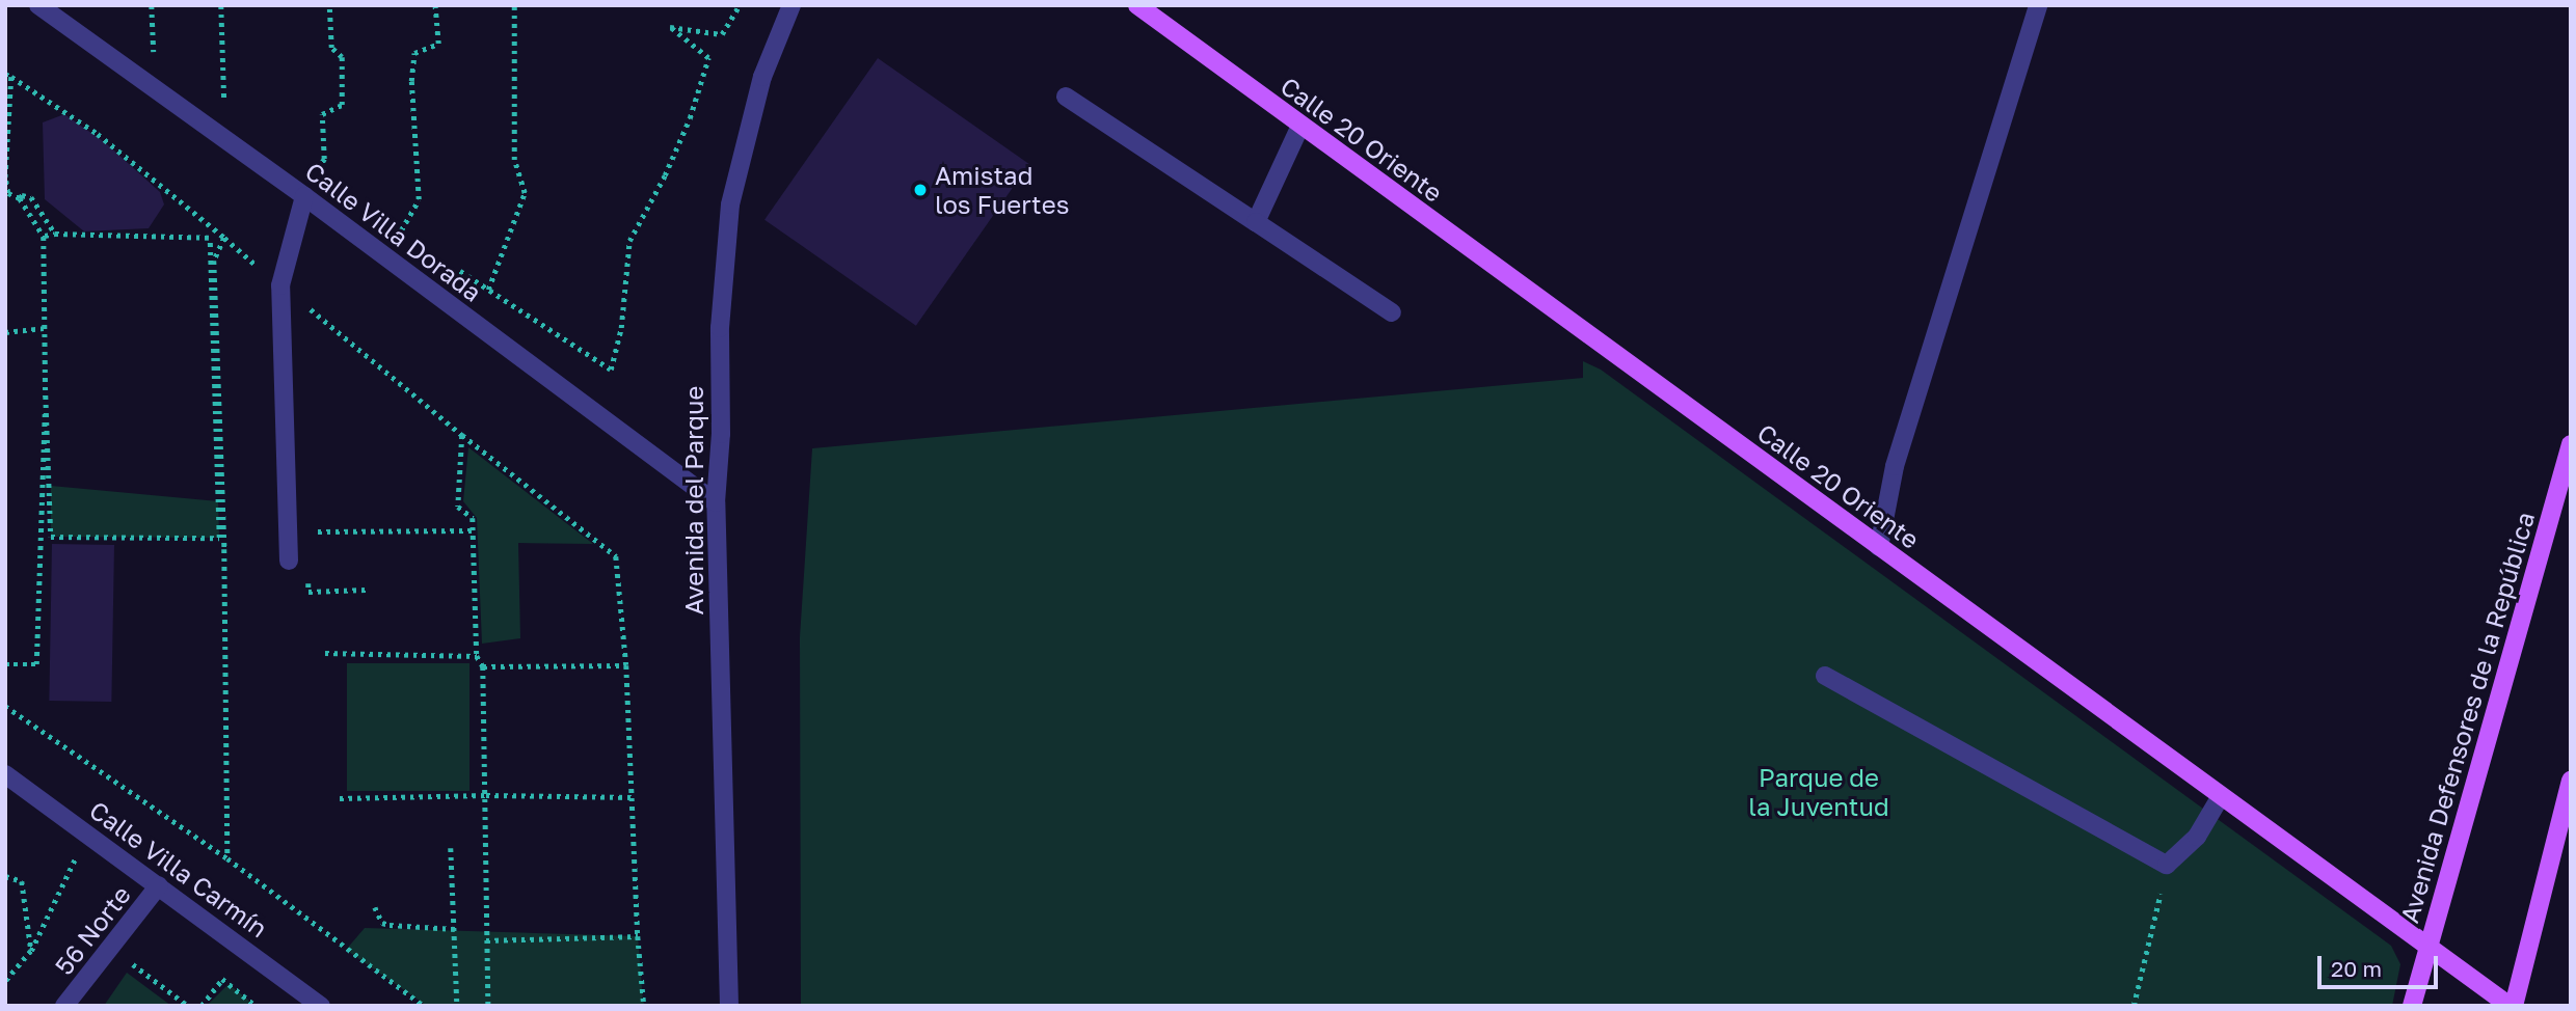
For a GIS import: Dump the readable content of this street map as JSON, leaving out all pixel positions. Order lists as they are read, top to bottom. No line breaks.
{"streets":{"main road":["Calle 20 Oriente","Avenida Defensores de la República"],"street":["Calle Villa Dorada","Avenida del Parque","Calle Villa Carmín","56 Norte"]},"crossings":[["Calle 20 Oriente","Avenida Defensores de la República"],["Calle Villa Dorada","Avenida del Parque"],["Calle Villa Carmín","56 Norte"]],"parks":["Parque de la Juventud"],"places":["Amistad los Fuertes"],"scale_bar":"20 m"}
